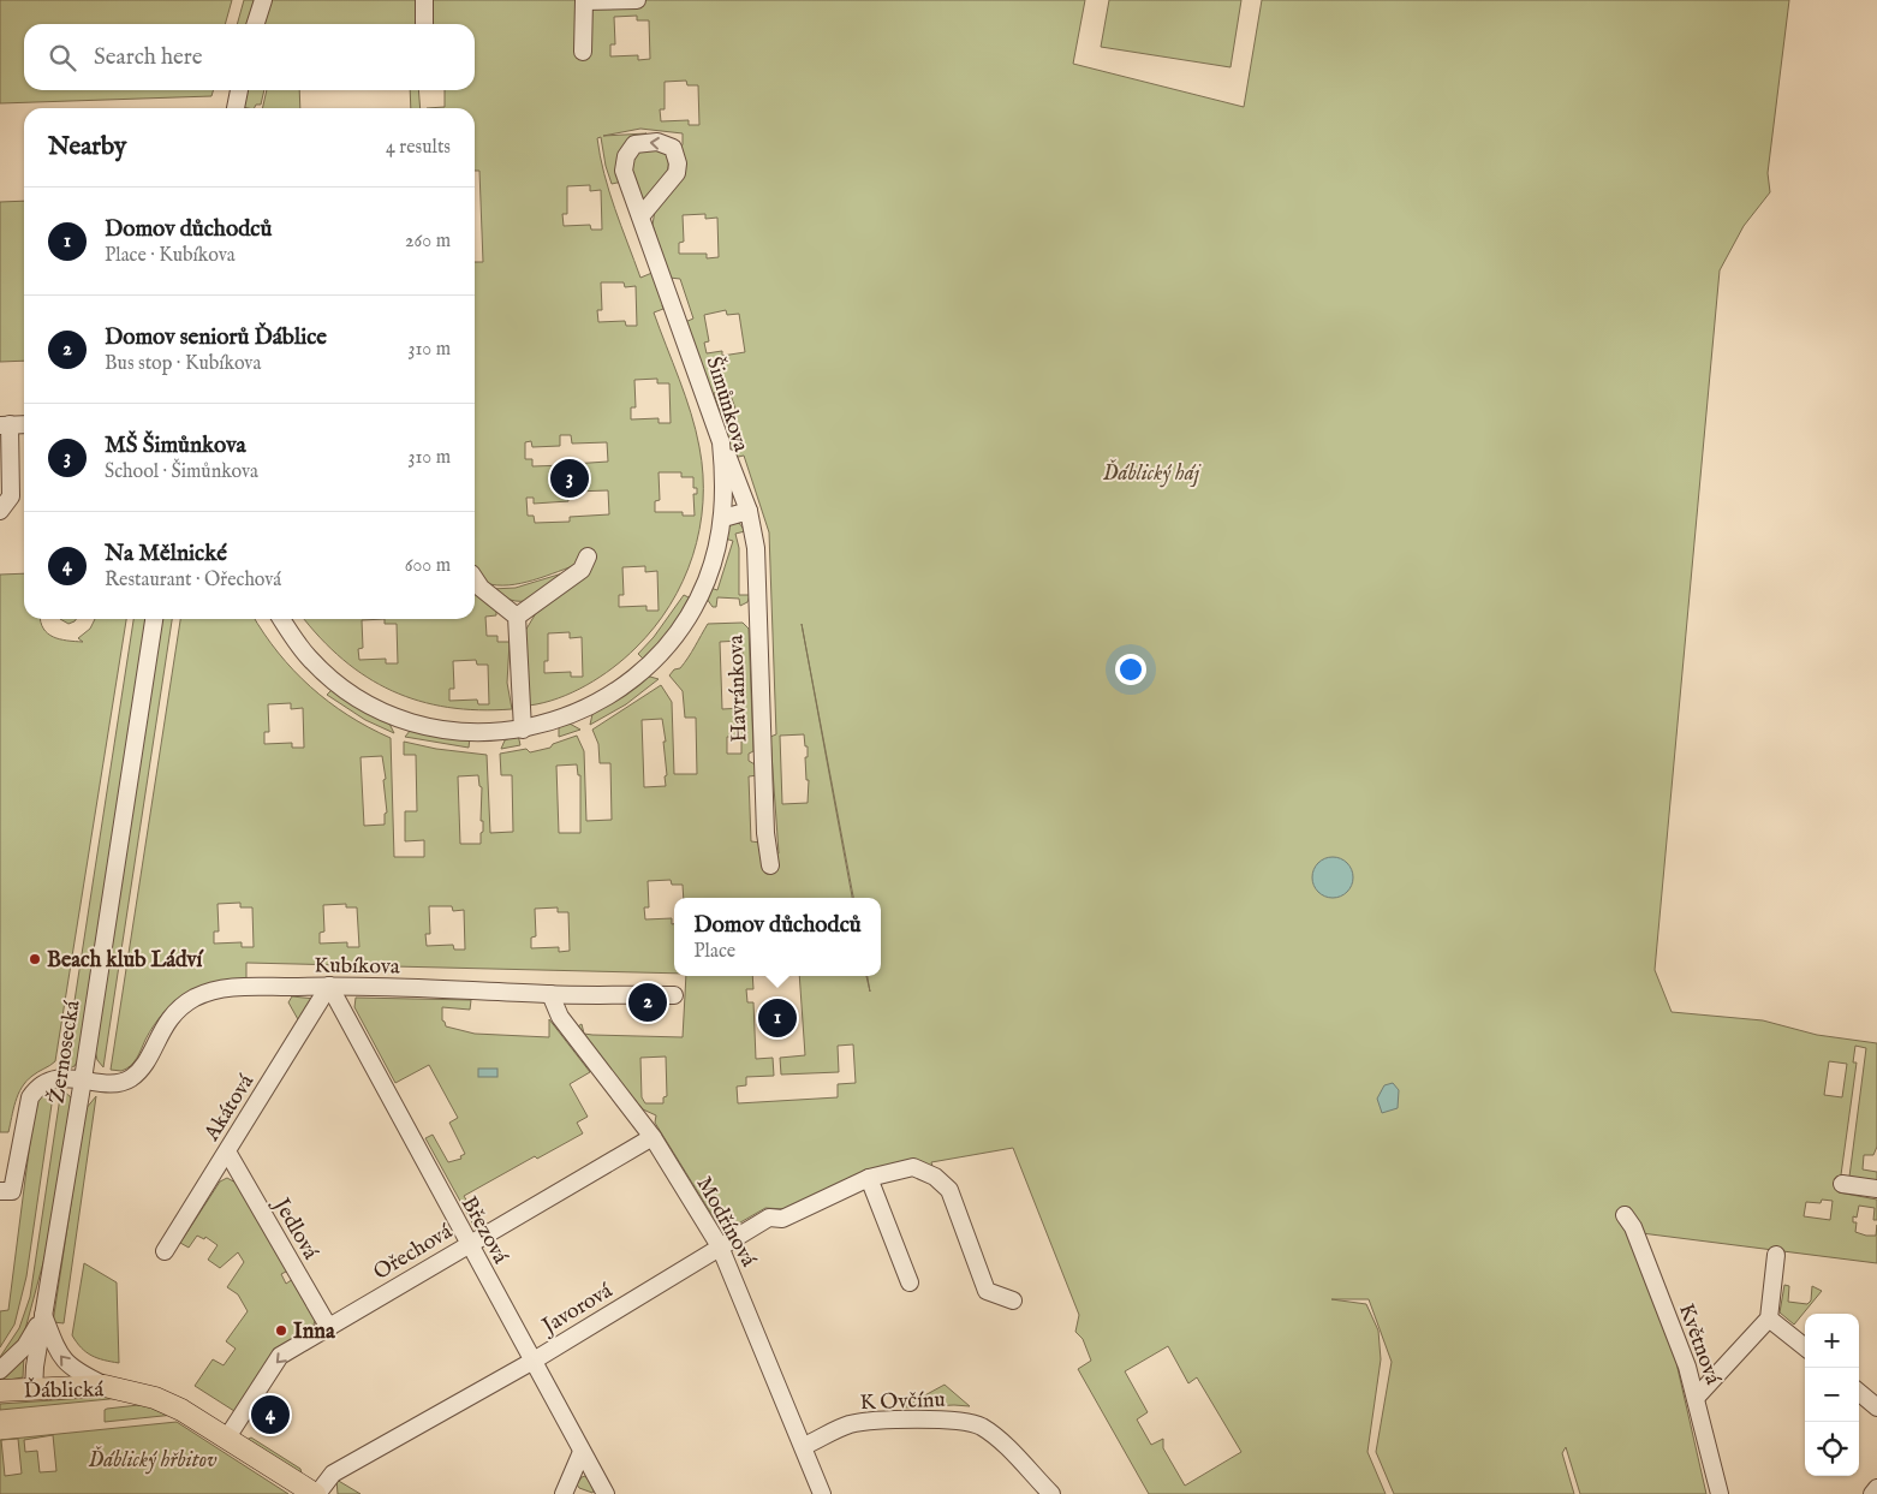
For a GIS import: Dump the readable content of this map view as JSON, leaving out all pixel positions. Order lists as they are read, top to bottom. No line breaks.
{"streets":{"main road":["Ďáblická"],"street":["Šimůnkova","Havránkova","Kubíkova","Žernosecká","Akátová","Modřínová","Jedlová","Březová","Ořechová","Javorová","Květnová","K Ovčínu"]},"crossings":[["Šimůnkova","Havránkova"],["Kubíkova","Žernosecká"],["Kubíkova","Akátová"],["Kubíkova","Modřínová"],["Kubíkova","Březová"],["Žernosecká","Ďáblická"],["Akátová","Jedlová"],["Akátová","Březová"],["Modřínová","Ořechová"],["Modřínová","Javorová"],["Modřínová","K Ovčínu"],["Jedlová","Ořechová"],["Březová","Ořechová"],["Březová","Javorová"],["Ořechová","Ďáblická"],["Javorová","Ďáblická"]],"parks":["Ďáblický háj","Ďáblický hřbitov"],"places":["Beach klub Ládví","Inna"],"page":{"search":"Search here","heading":["Nearby","4 results"],"list":[{"mark":"1","name":"Domov důchodců","note":"Place · Kubíkova","value":"260 m"},{"mark":"2","name":"Domov seniorů Ďáblice","note":"Bus stop · Kubíkova","value":"310 m"},{"mark":"3","name":"MŠ Šimůnkova","note":"School · Šimůnkova","value":"310 m"},{"mark":"4","name":"Na Mělnické","note":"Restaurant · Ořechová","value":"600 m"}],"pins":["3","2","1","4"],"popup":["Domov důchodců","Place"],"map_buttons":["+","−"]}}
